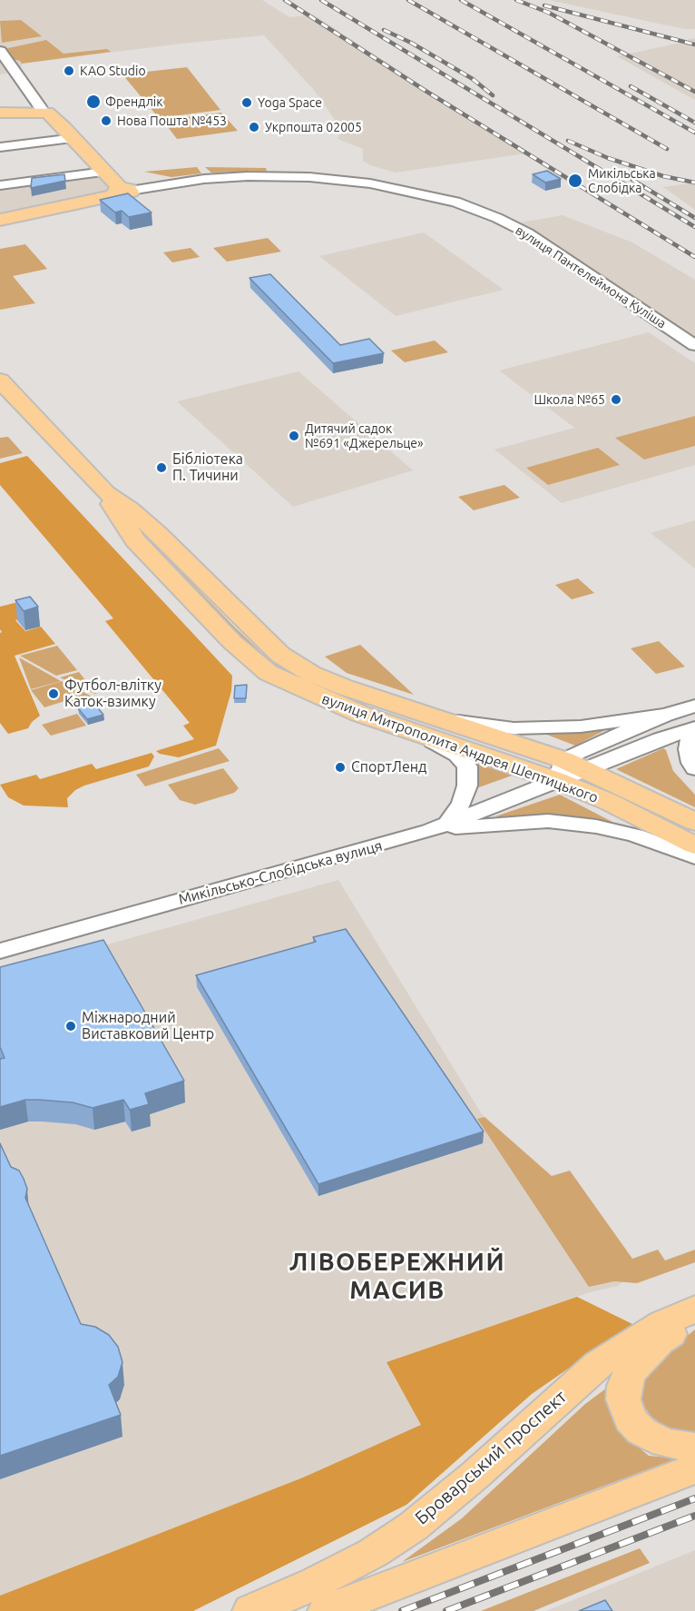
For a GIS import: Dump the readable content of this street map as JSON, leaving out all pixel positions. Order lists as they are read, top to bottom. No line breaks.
{"streets":{"main road":["вулиця Пантелеймона Куліша","вулиця Митрополита Андрея Шептицького","Броварський проспект"],"street":["Микільсько-Слобідська вулиця"]},"crossings":[["вулиця Митрополита Андрея Шептицького","Микільсько-Слобідська вулиця"]],"districts":["ЛІВОБЕРЕЖНИЙ МАСИВ"],"places":["KAO Studio","Френдлік","Yoga Space","Нова Пошта №453","Укрпошта 02005","Микільська Слобідка","Школа №65","Дитячий садок №691 «Джерельце»","Бібліотека П. Тичини","Футбол-влітку Каток-взимку","СпортЛенд","Міжнародний Виставковий Центр"]}
